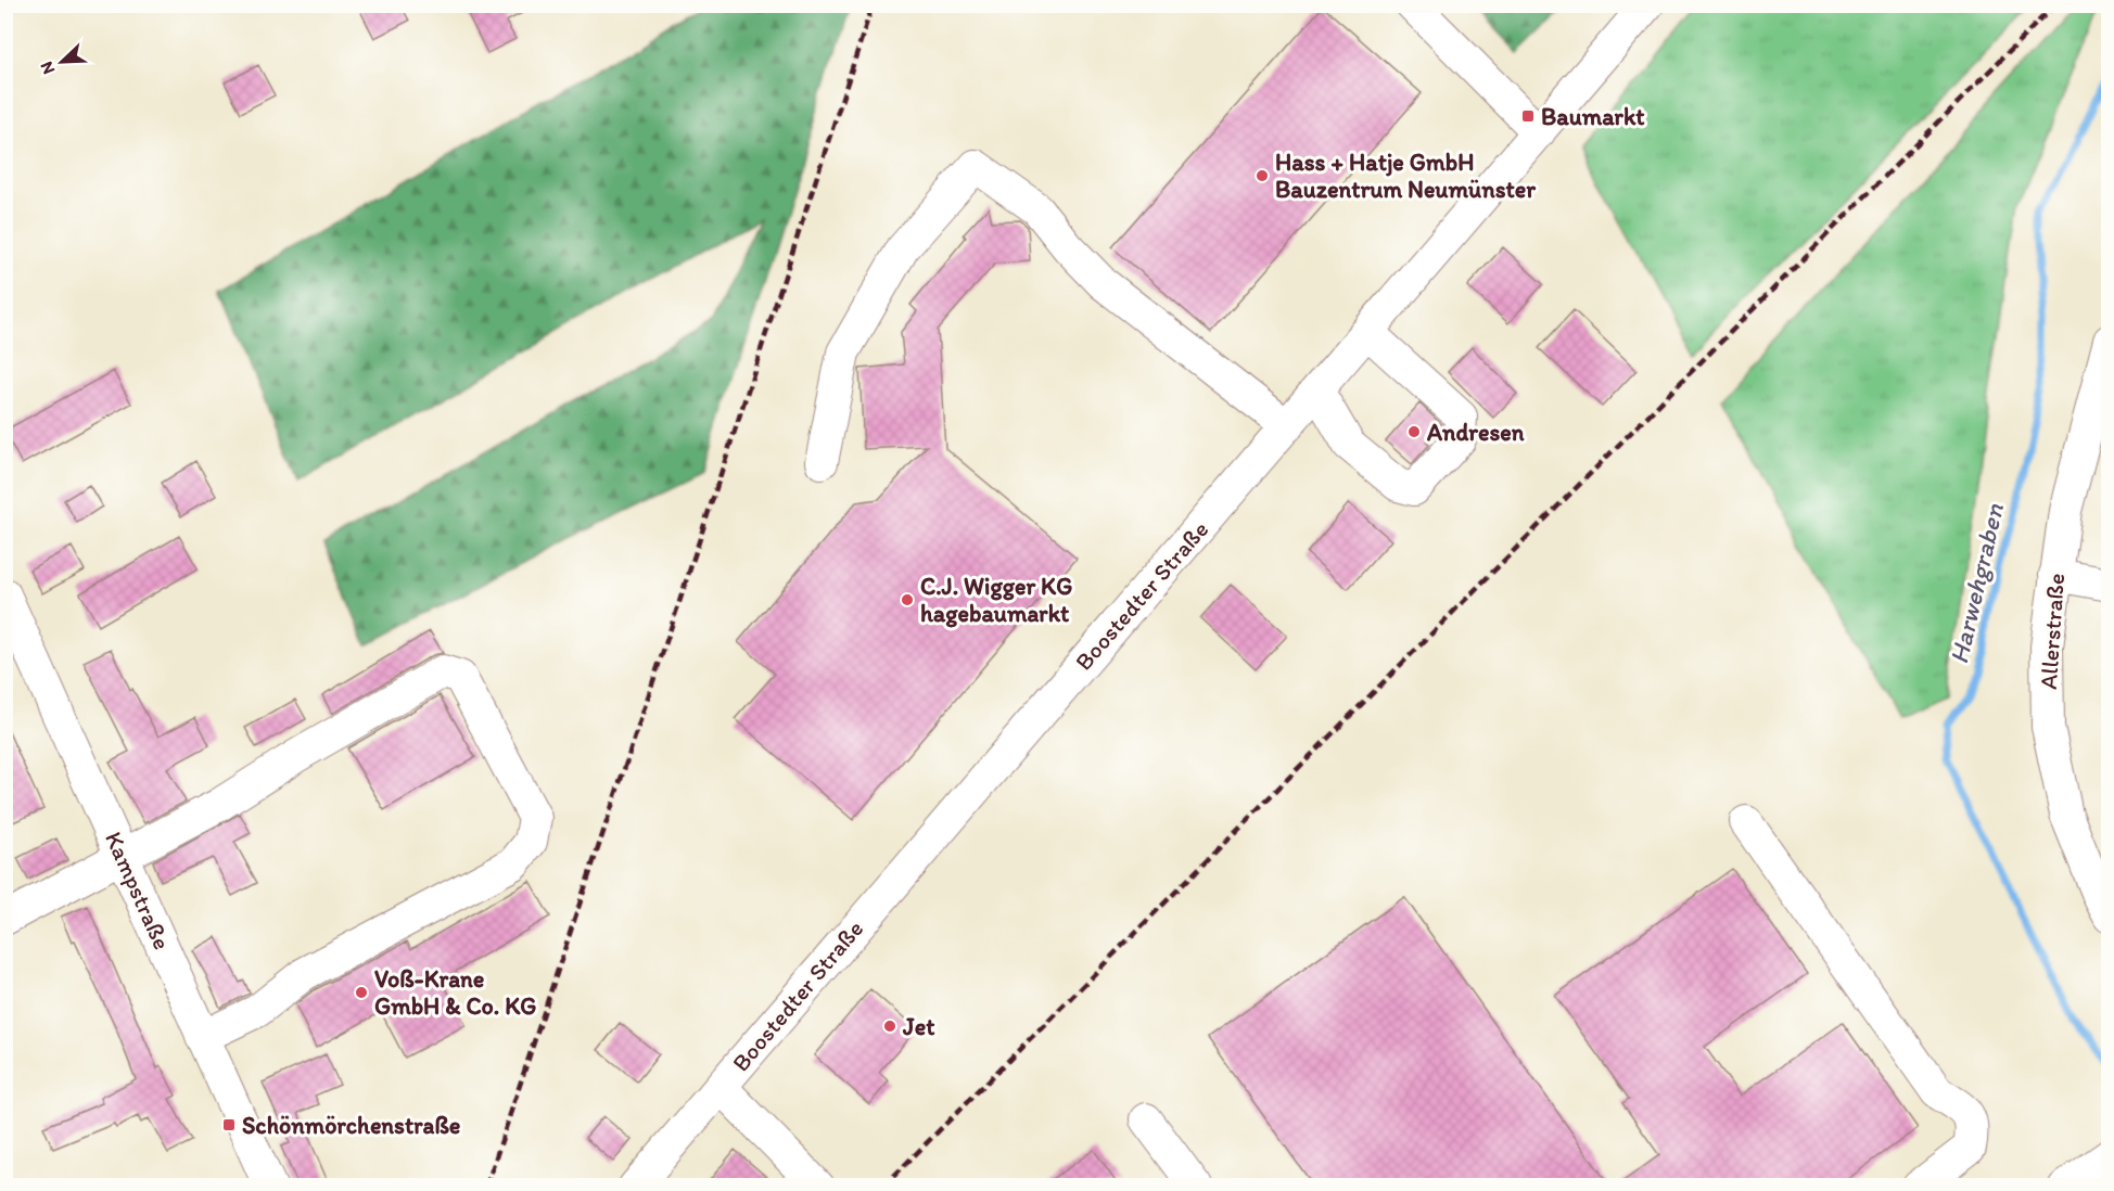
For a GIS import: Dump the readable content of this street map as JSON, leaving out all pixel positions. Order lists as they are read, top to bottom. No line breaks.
{"streets":{"street":["Boostedter Straße","Allerstraße","Kampstraße"]},"water":["Harwehgraben"],"places":{"transit":["Baumarkt","Schönmörchenstraße"],"other":["Hass + Hatje GmbH Bauzentrum Neumünster","Andresen","C.J. Wigger KG hagebaumarkt","Voß-Krane GmbH & Co. KG","Jet"]},"north":"bottom left"}
